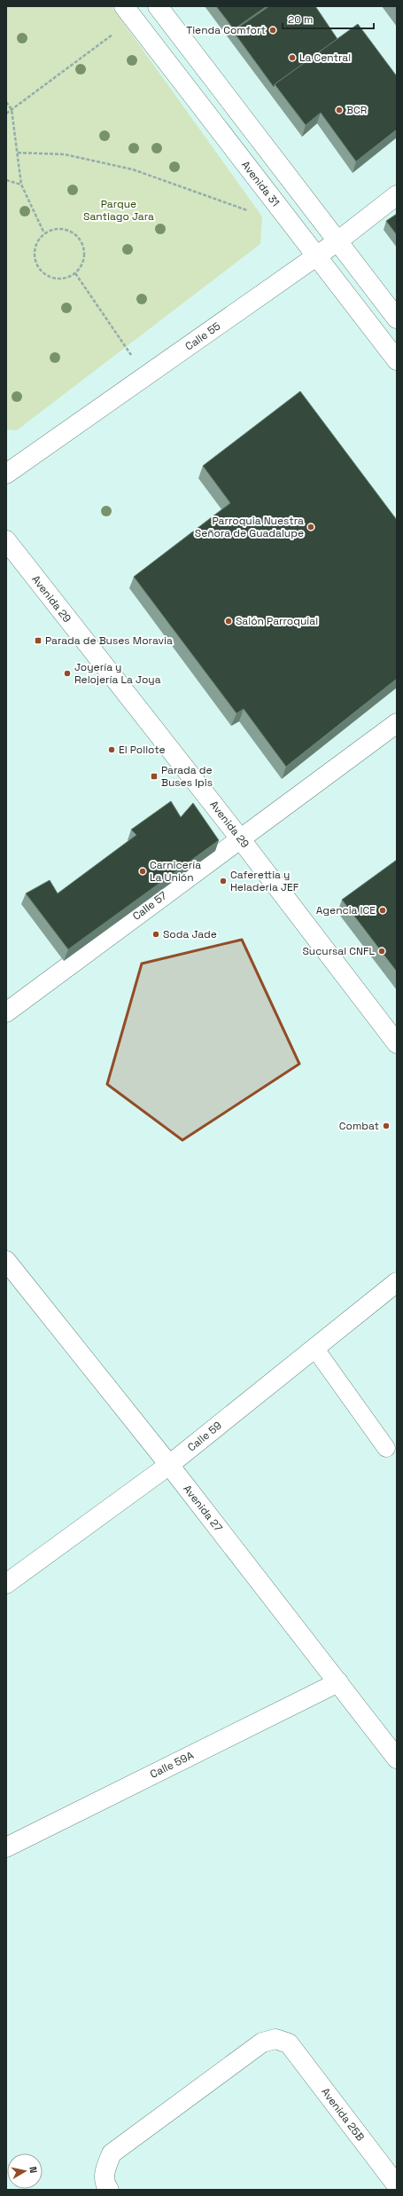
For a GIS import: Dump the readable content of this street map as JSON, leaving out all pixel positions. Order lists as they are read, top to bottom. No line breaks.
{"streets":{"street":["Avenida 31","Calle 55","Avenida 29","Calle 57","Calle 59","Avenida 27","Calle 59A","Avenida 25B"]},"crossings":[["Avenida 31","Calle 55"],["Avenida 29","Calle 57"],["Calle 59","Avenida 27"],["Avenida 27","Calle 59A"]],"parks":["Parque Santiago Jara"],"places":{"other":["Tienda Comfort","La Central","BCR","Parroquia Nuestra Señora de Guadalupe","Salón Parroquial","Joyería y Relojería La Joya","El Pollote","Carnicería La Unión","Caferettia y Heladeria JEF","Agencia ICE","Soda Jade","Sucursal CNFL","Combat"],"transit":["Parada de Buses Moravia","Parada de Buses Ipis"]},"scale_bar":"20 m","north":"right"}
